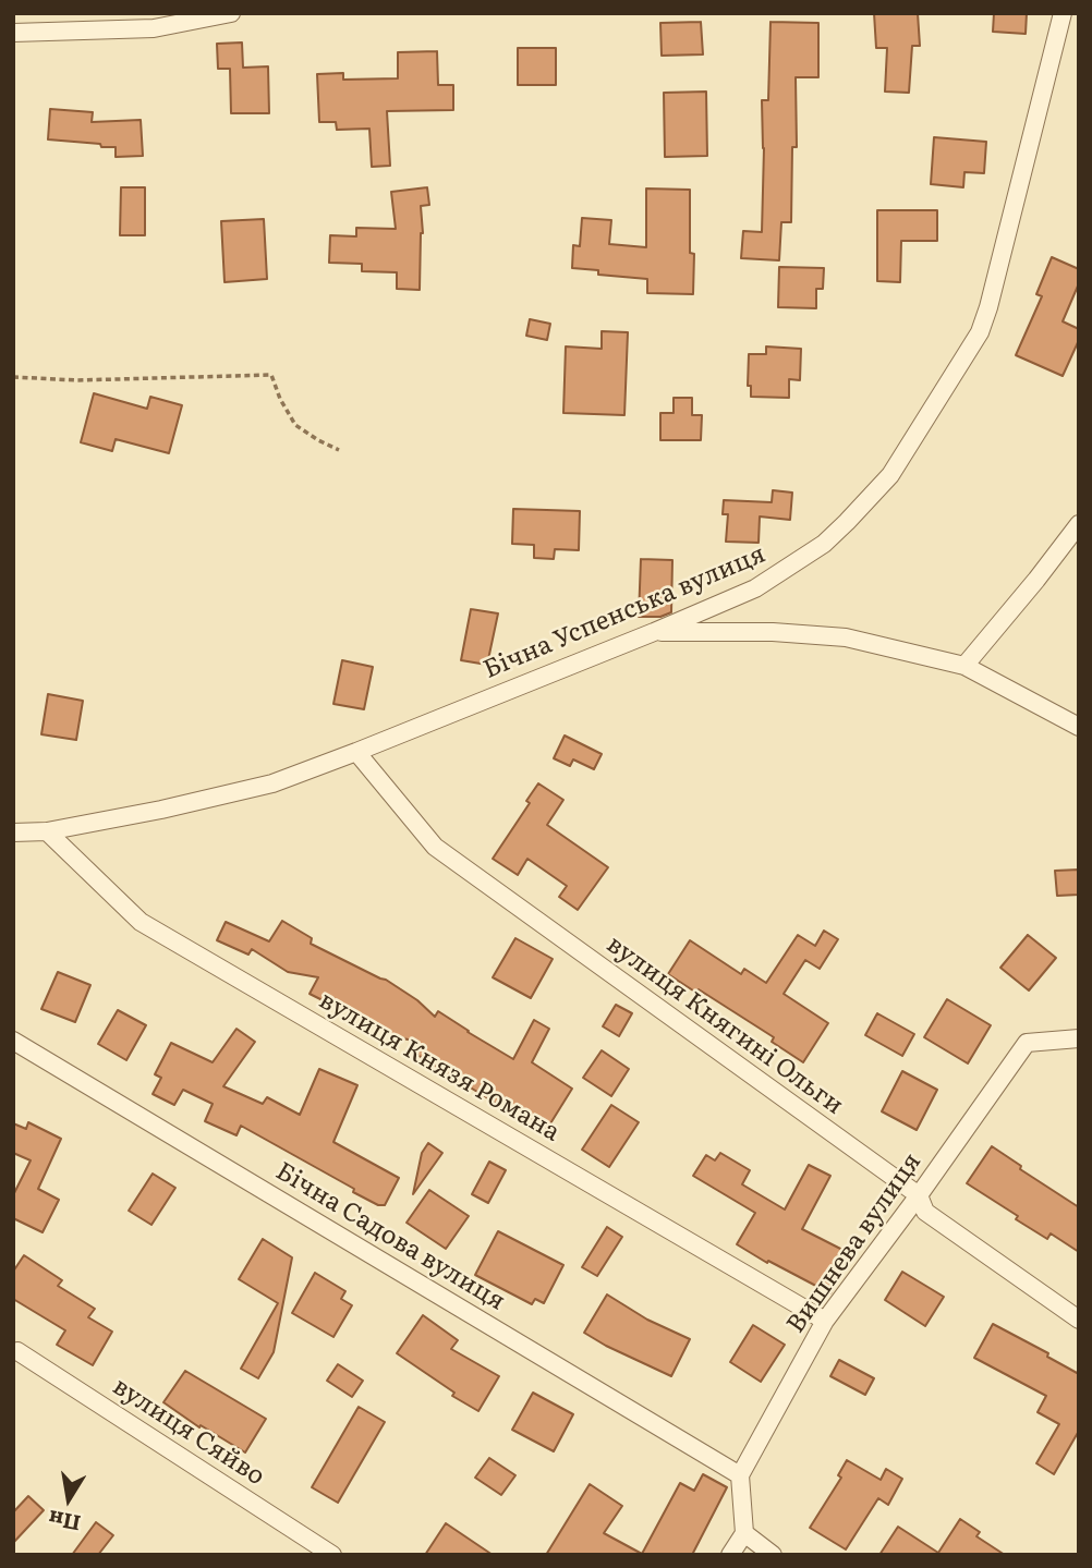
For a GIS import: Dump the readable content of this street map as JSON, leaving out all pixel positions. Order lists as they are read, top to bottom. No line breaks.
{"streets":{"street":["Бічна Успенська вулиця","вулиця Княгині Ольги","вулиця Князя Романа","Бічна Садова вулиця","Вишнева вулиця","вулиця Сяйво"]},"crossings":[["Бічна Успенська вулиця","вулиця Княгині Ольги"],["Бічна Успенська вулиця","вулиця Князя Романа"],["вулиця Княгині Ольги","Вишнева вулиця"],["вулиця Князя Романа","Вишнева вулиця"],["Бічна Садова вулиця","Вишнева вулиця"]],"north":"bottom"}
